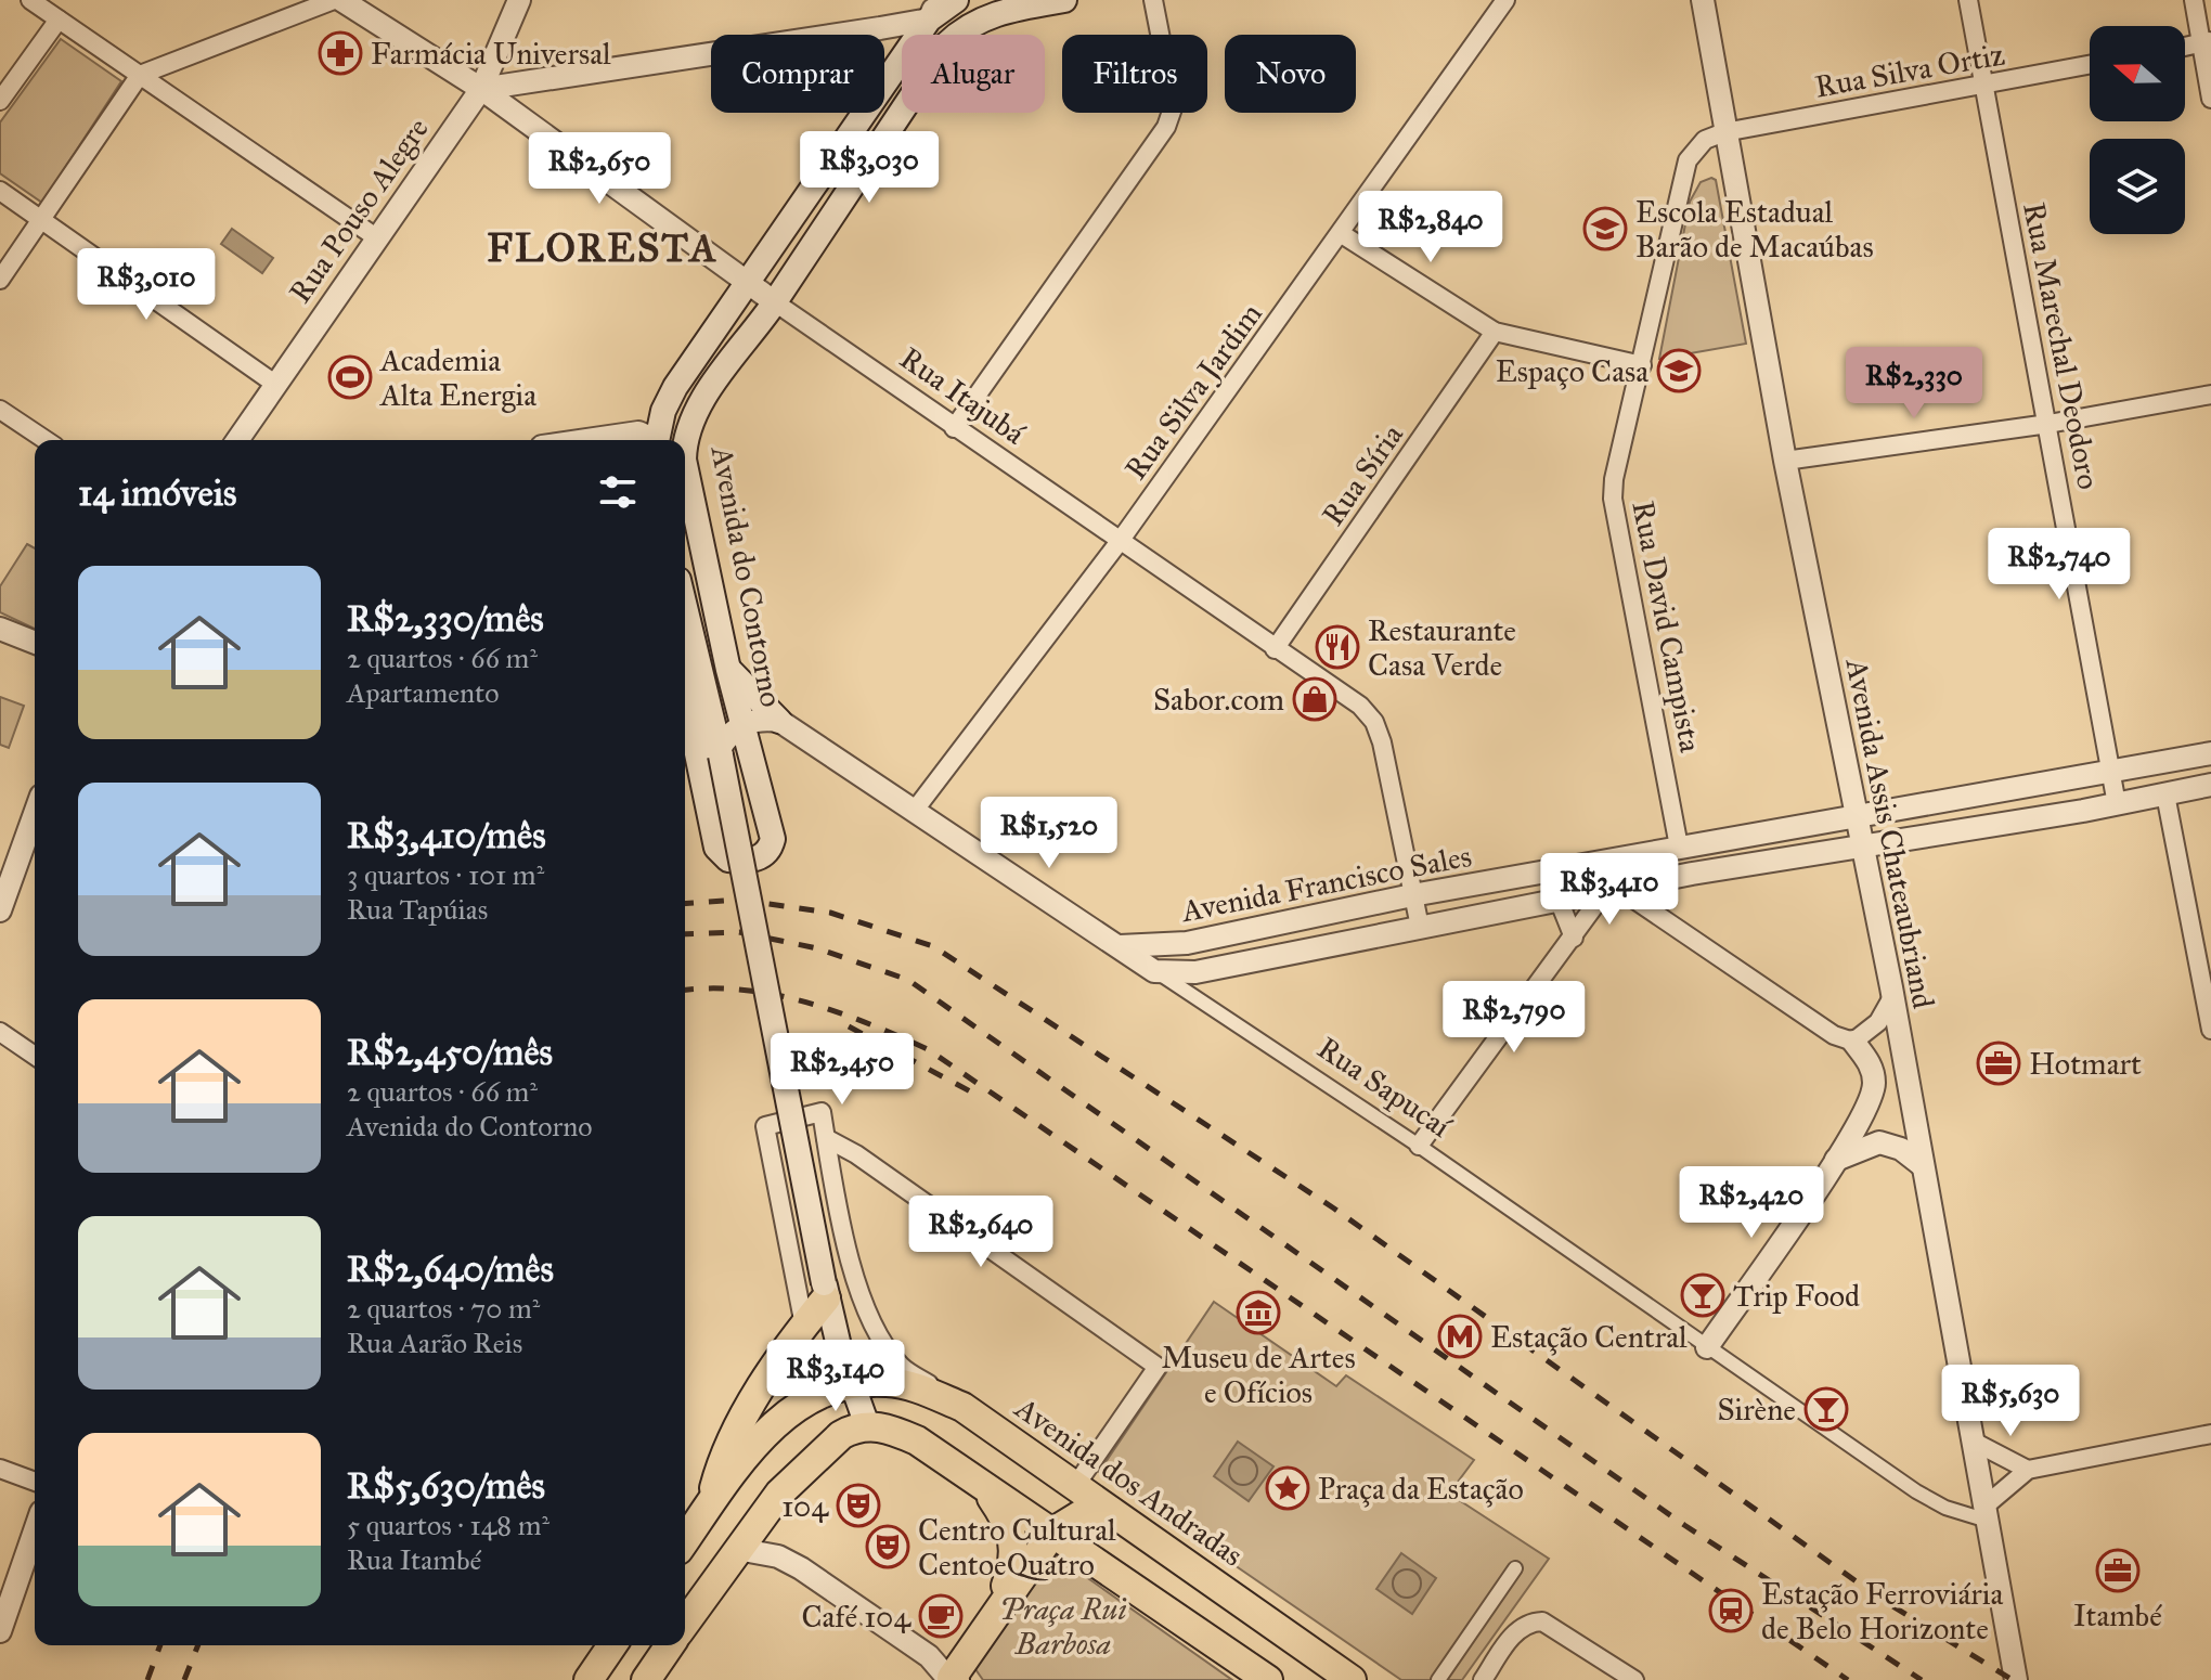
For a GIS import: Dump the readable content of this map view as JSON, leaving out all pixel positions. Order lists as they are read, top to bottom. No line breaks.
{"streets":{"main road":["Avenida do Contorno","Avenida dos Andradas"],"street":["Rua Silva Ortiz","Rua Pouso Alegre","Rua Marechal Deodoro","Rua Silva Jardim","Rua Itajubá","Rua Síria","Rua David Campista","Avenida Assis Chateaubriand","Avenida Francisco Sales","Rua Sapucaí"]},"crossings":[["Rua Silva Ortiz","Rua Marechal Deodoro"],["Rua Silva Ortiz","Rua David Campista"],["Rua Silva Ortiz","Avenida Assis Chateaubriand"],["Rua Pouso Alegre","Rua Itajubá"],["Rua Marechal Deodoro","Avenida Francisco Sales"],["Rua Silva Jardim","Rua Itajubá"],["Rua Silva Jardim","Rua Sapucaí"],["Rua Itajubá","Rua Síria"],["Rua Itajubá","Avenida do Contorno"],["Rua Itajubá","Avenida Francisco Sales"],["Avenida do Contorno","Avenida dos Andradas"],["Rua David Campista","Avenida Assis Chateaubriand"],["Rua David Campista","Avenida Francisco Sales"],["Avenida Assis Chateaubriand","Avenida Francisco Sales"],["Avenida Assis Chateaubriand","Rua Sapucaí"],["Avenida Francisco Sales","Rua Sapucaí"]],"districts":["FLORESTA"],"parks":["Praça Rui Barbosa"],"places":{"pharmacy":["Farmácia Universal"],"school or university":["Escola Estadual Barão de Macaúbas","Espaço Casa"],"sports":["Academia Alta Energia"],"restaurant":["Restaurante Casa Verde"],"shop":["Sabor.com"],"office":["Hotmart","Itambé"],"bar":["Trip Food","Sirène"],"museum":["Museu de Artes e Ofícios"],"metro station":["Estação Central"],"place":["Praça da Estação"],"theatre":["104","Centro Cultural CentoeQuatro"],"station":["Estação Ferroviária de Belo Horizonte"],"cafe":["Café 104"]},"north":"left","page":{"chip":["Comprar","Alugar","Filtros","Novo"],"price":["R$3,030","R$2,650","R$2,840","R$3,010","R$2,330","R$2,740","R$1,520","R$3,410","R$2,790","R$2,450","R$2,420","R$2,640","R$3,140","R$5,630"],"heading":"14 imóveis","list":[{"name":"R$2,330/mês","note":"2 quartos · 66 m² · Apartamento"},{"name":"R$3,410/mês","note":"3 quartos · 101 m² · Rua Tapúias"},{"name":"R$2,450/mês","note":"2 quartos · 66 m² · Avenida do Contorno"},{"name":"R$2,640/mês","note":"2 quartos · 70 m² · Rua Aarão Reis"},{"name":"R$5,630/mês","note":"5 quartos · 148 m² · Rua Itambé"}]}}
